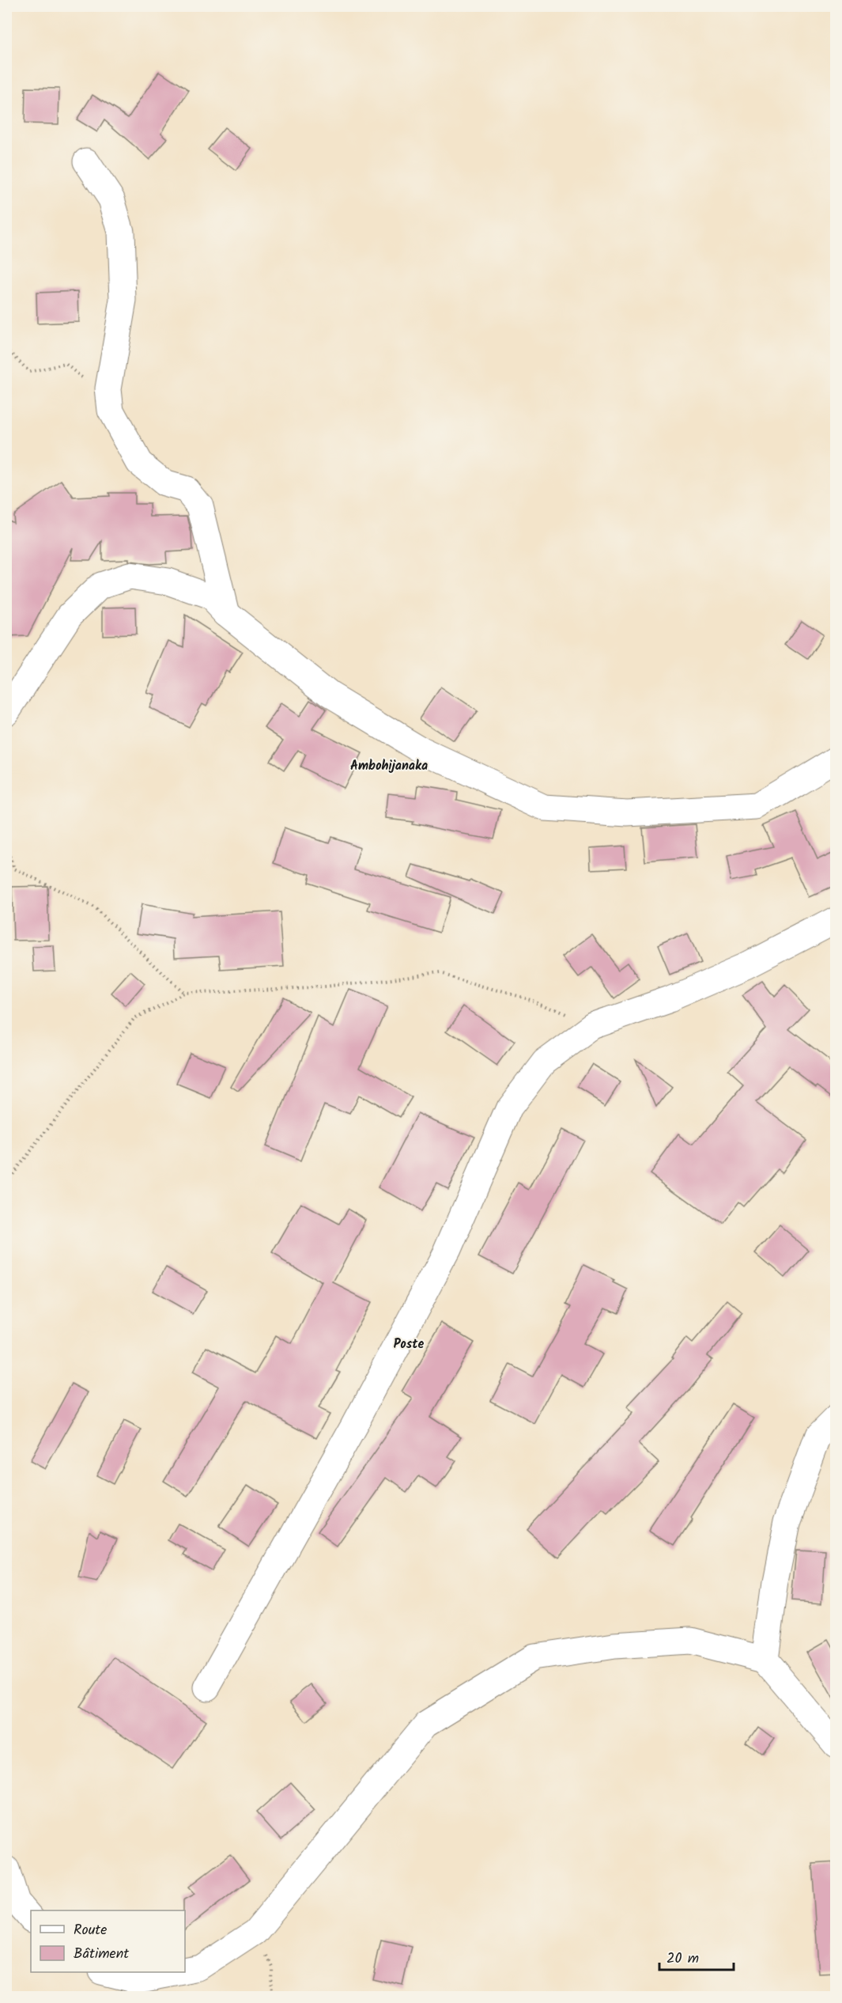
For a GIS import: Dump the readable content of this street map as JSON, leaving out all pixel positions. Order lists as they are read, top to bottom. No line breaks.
{"districts":["Ambohijanaka","Poste"],"legend":["Route","Bâtiment"],"scale_bar":"20 m"}
